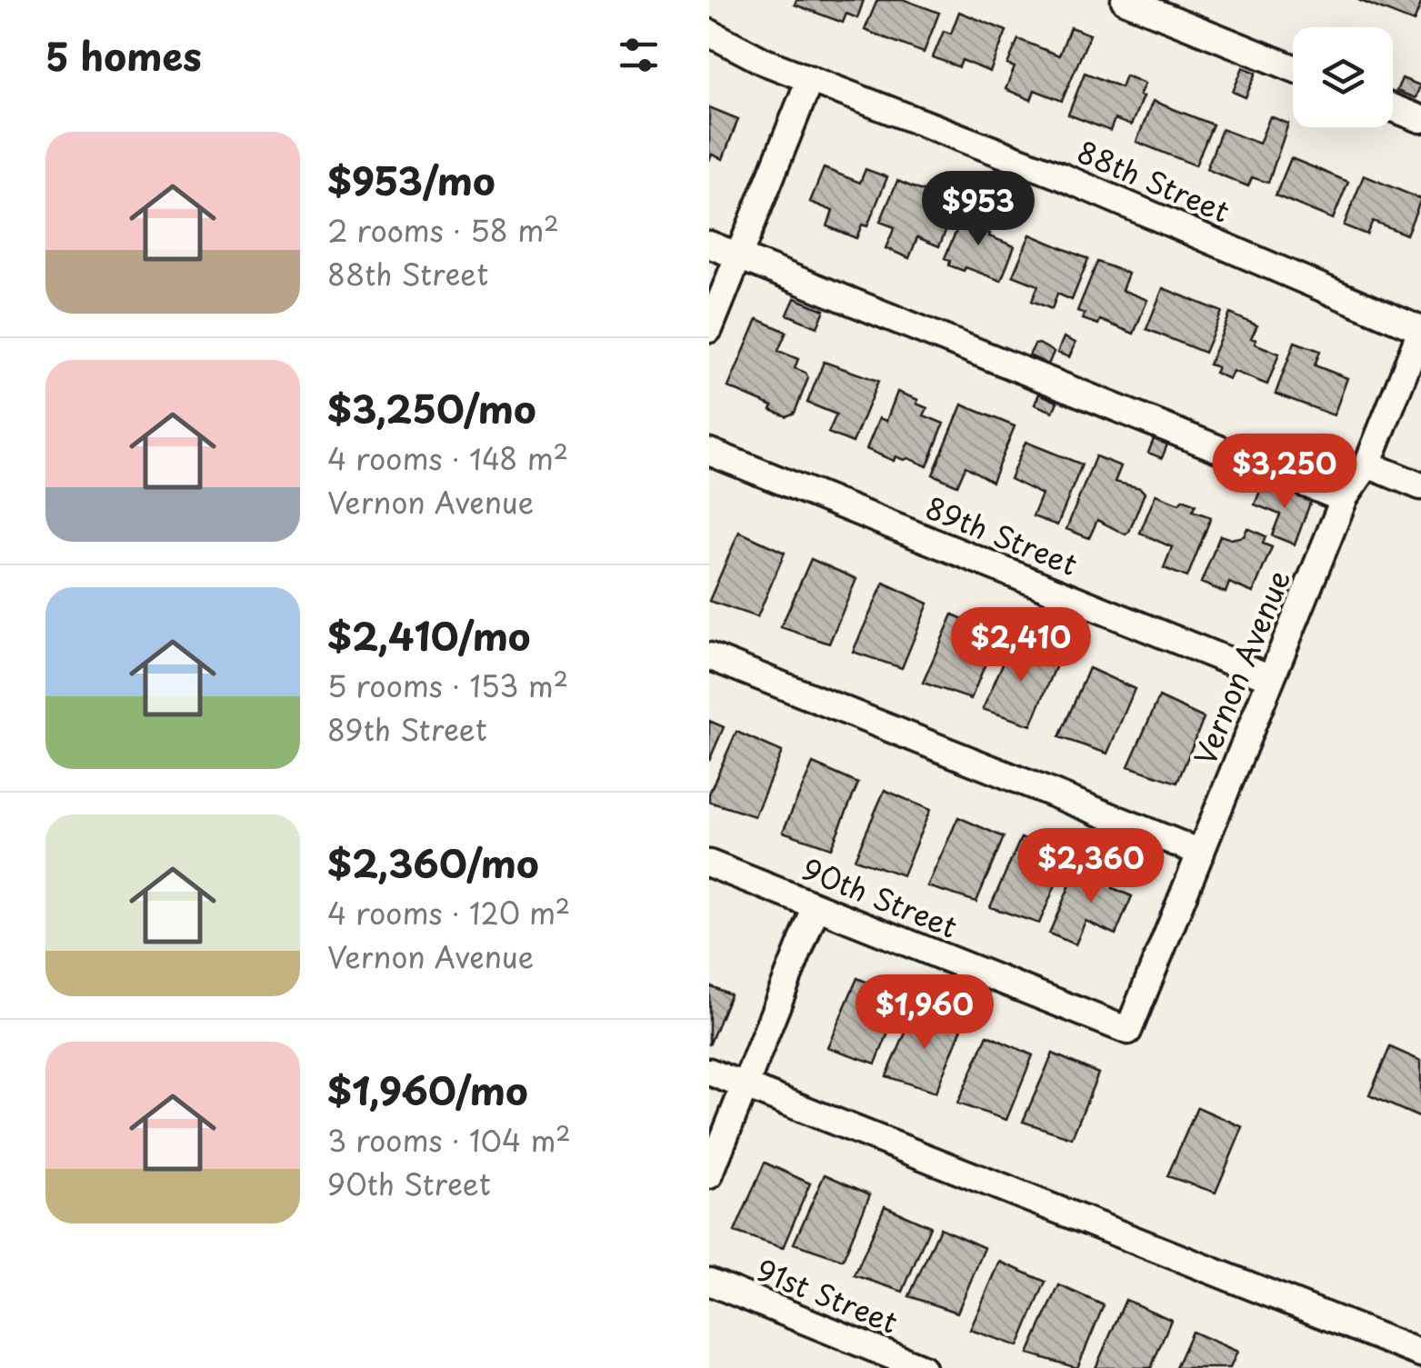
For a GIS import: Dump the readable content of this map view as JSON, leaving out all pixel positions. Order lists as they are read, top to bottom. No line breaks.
{"streets":{"street":["88th Street","89th Street","Vernon Avenue","90th Street","91st Street"]},"crossings":[["88th Street","Vernon Avenue"],["89th Street","Vernon Avenue"],["Vernon Avenue","90th Street"]],"page":{"heading":"5 homes","list":[{"name":"$953/mo","note":"2 rooms · 58 m² · 88th Street"},{"name":"$3,250/mo","note":"4 rooms · 148 m² · Vernon Avenue"},{"name":"$2,410/mo","note":"5 rooms · 153 m² · 89th Street"},{"name":"$2,360/mo","note":"4 rooms · 120 m² · Vernon Avenue"},{"name":"$1,960/mo","note":"3 rooms · 104 m² · 90th Street"}],"price":["$953","$3,250","$2,410","$2,360","$1,960"]}}
